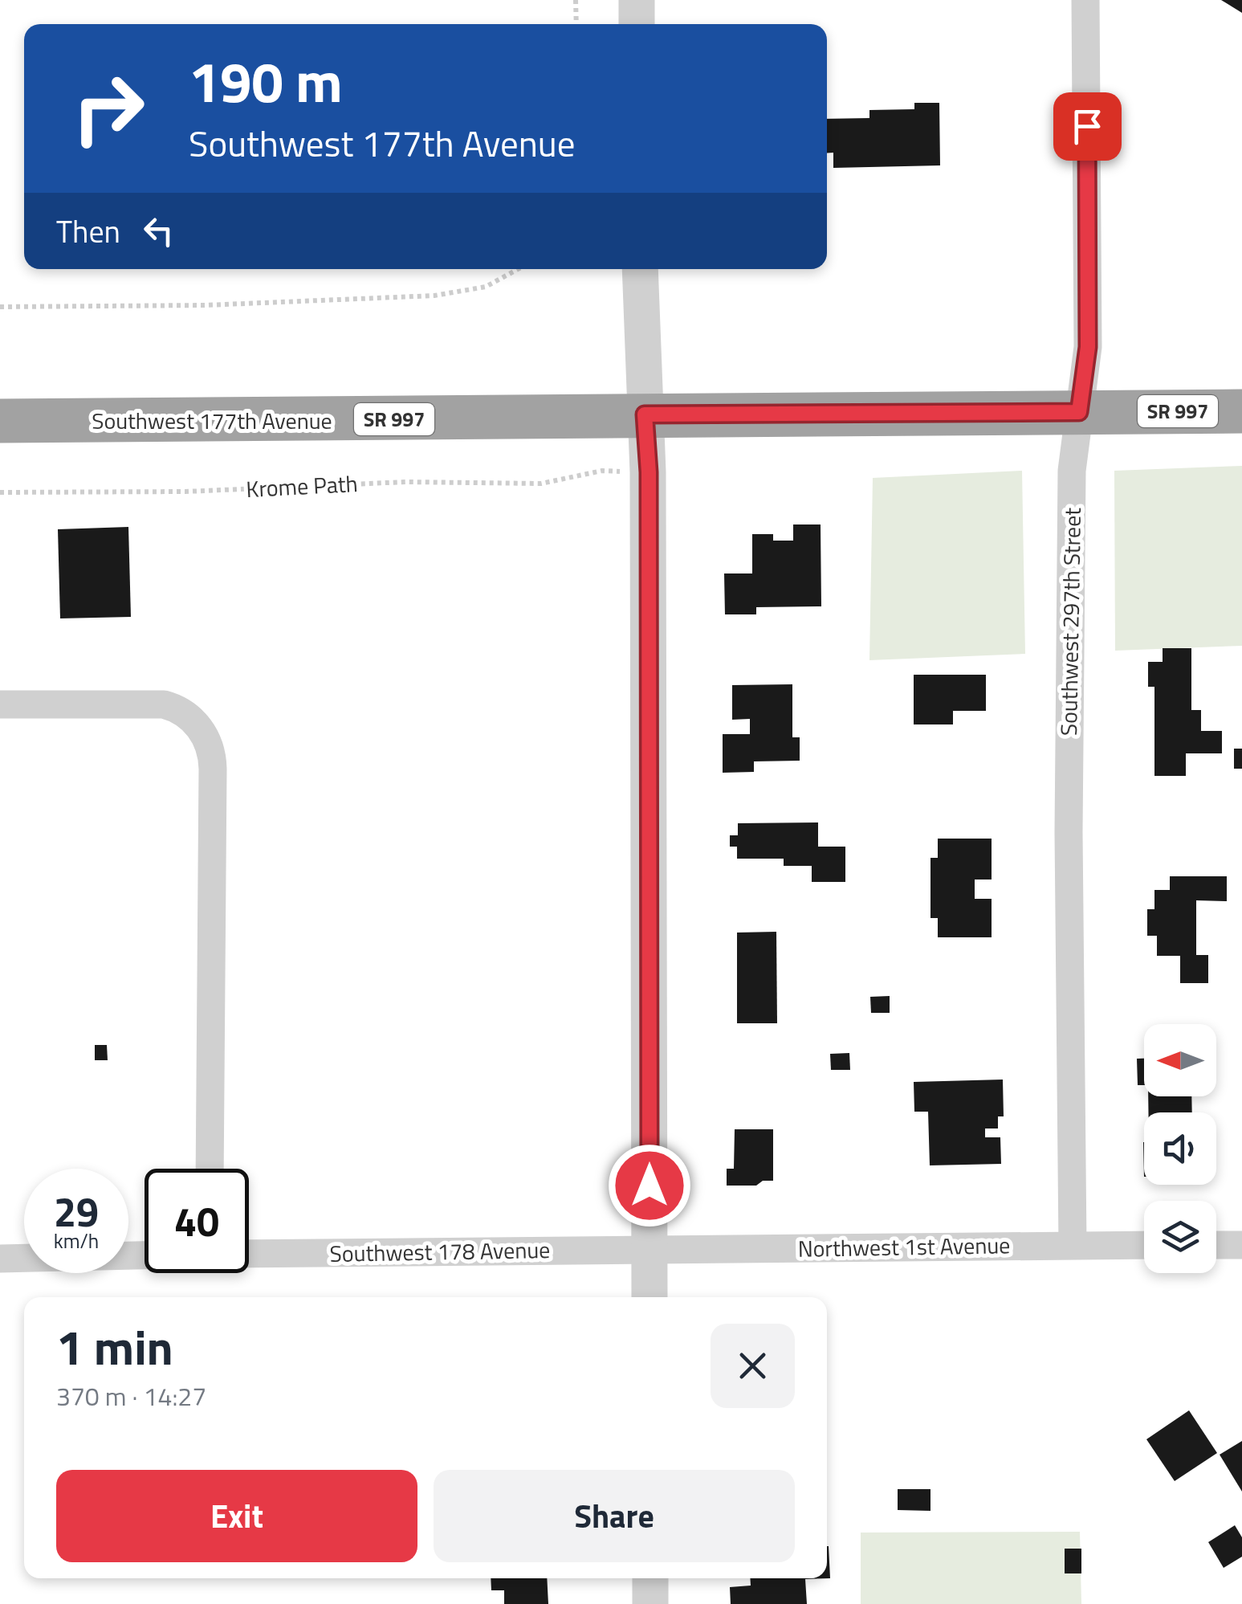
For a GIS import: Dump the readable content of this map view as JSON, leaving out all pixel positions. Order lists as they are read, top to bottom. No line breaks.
{"streets":{"highway":["SR 997","Southwest 177th Avenue"],"street":["Southwest 297th Street","Northwest 1st Avenue","Southwest 178 Avenue"],"path":["Krome Path"]},"crossings":[["Southwest 177th Avenue","Southwest 297th Street"],["Southwest 297th Street","Northwest 1st Avenue"],["Northwest 1st Avenue","Southwest 178 Avenue"]],"north":"left","page":{"turn":["190 m","Southwest 177th Avenue"],"then":"Then","speed":"29 km/h","limit":"40","heading":["1 min","370 m · 14:27"],"buttons":["Exit","Share"]}}
